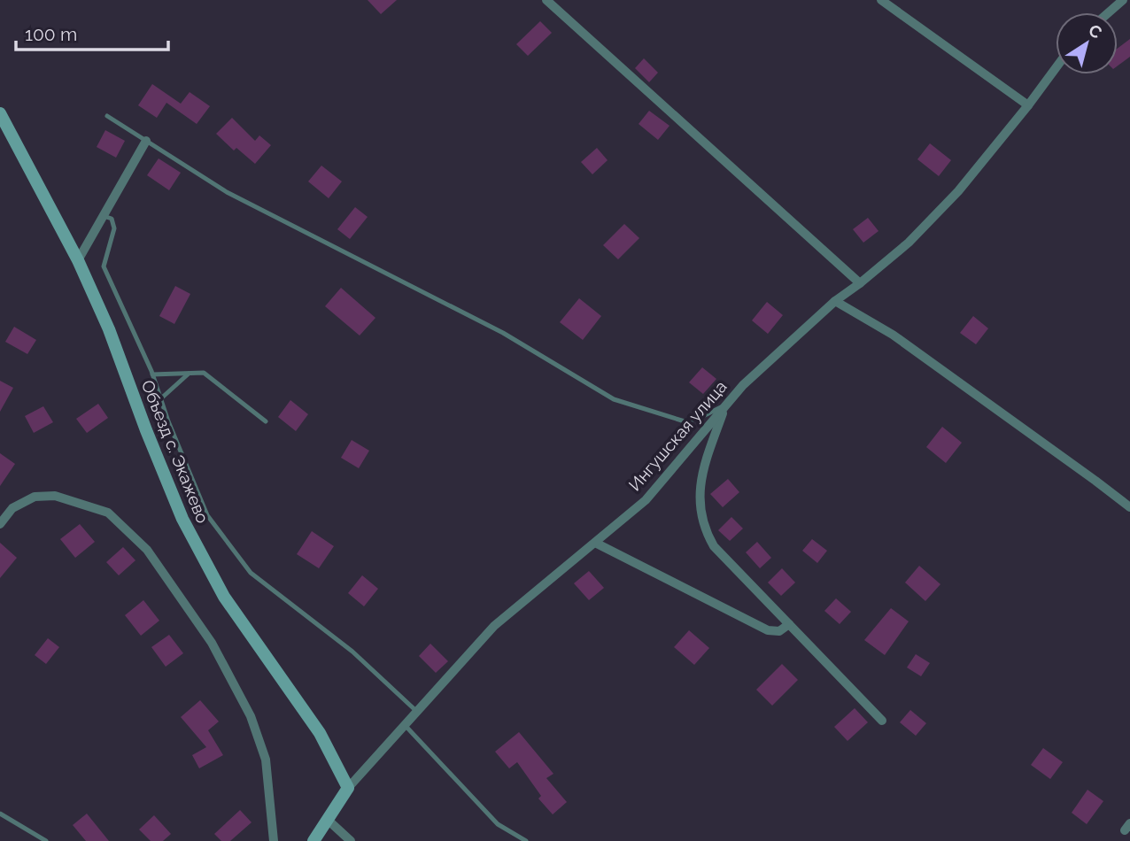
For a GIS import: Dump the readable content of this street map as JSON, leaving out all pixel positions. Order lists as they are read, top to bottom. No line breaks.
{"streets":{"main road":["Ингушская улица","Объезд с. Экажево"]},"crossings":[["Ингушская улица","Объезд с. Экажево"]],"scale_bar":"100 m","north":"top right"}
